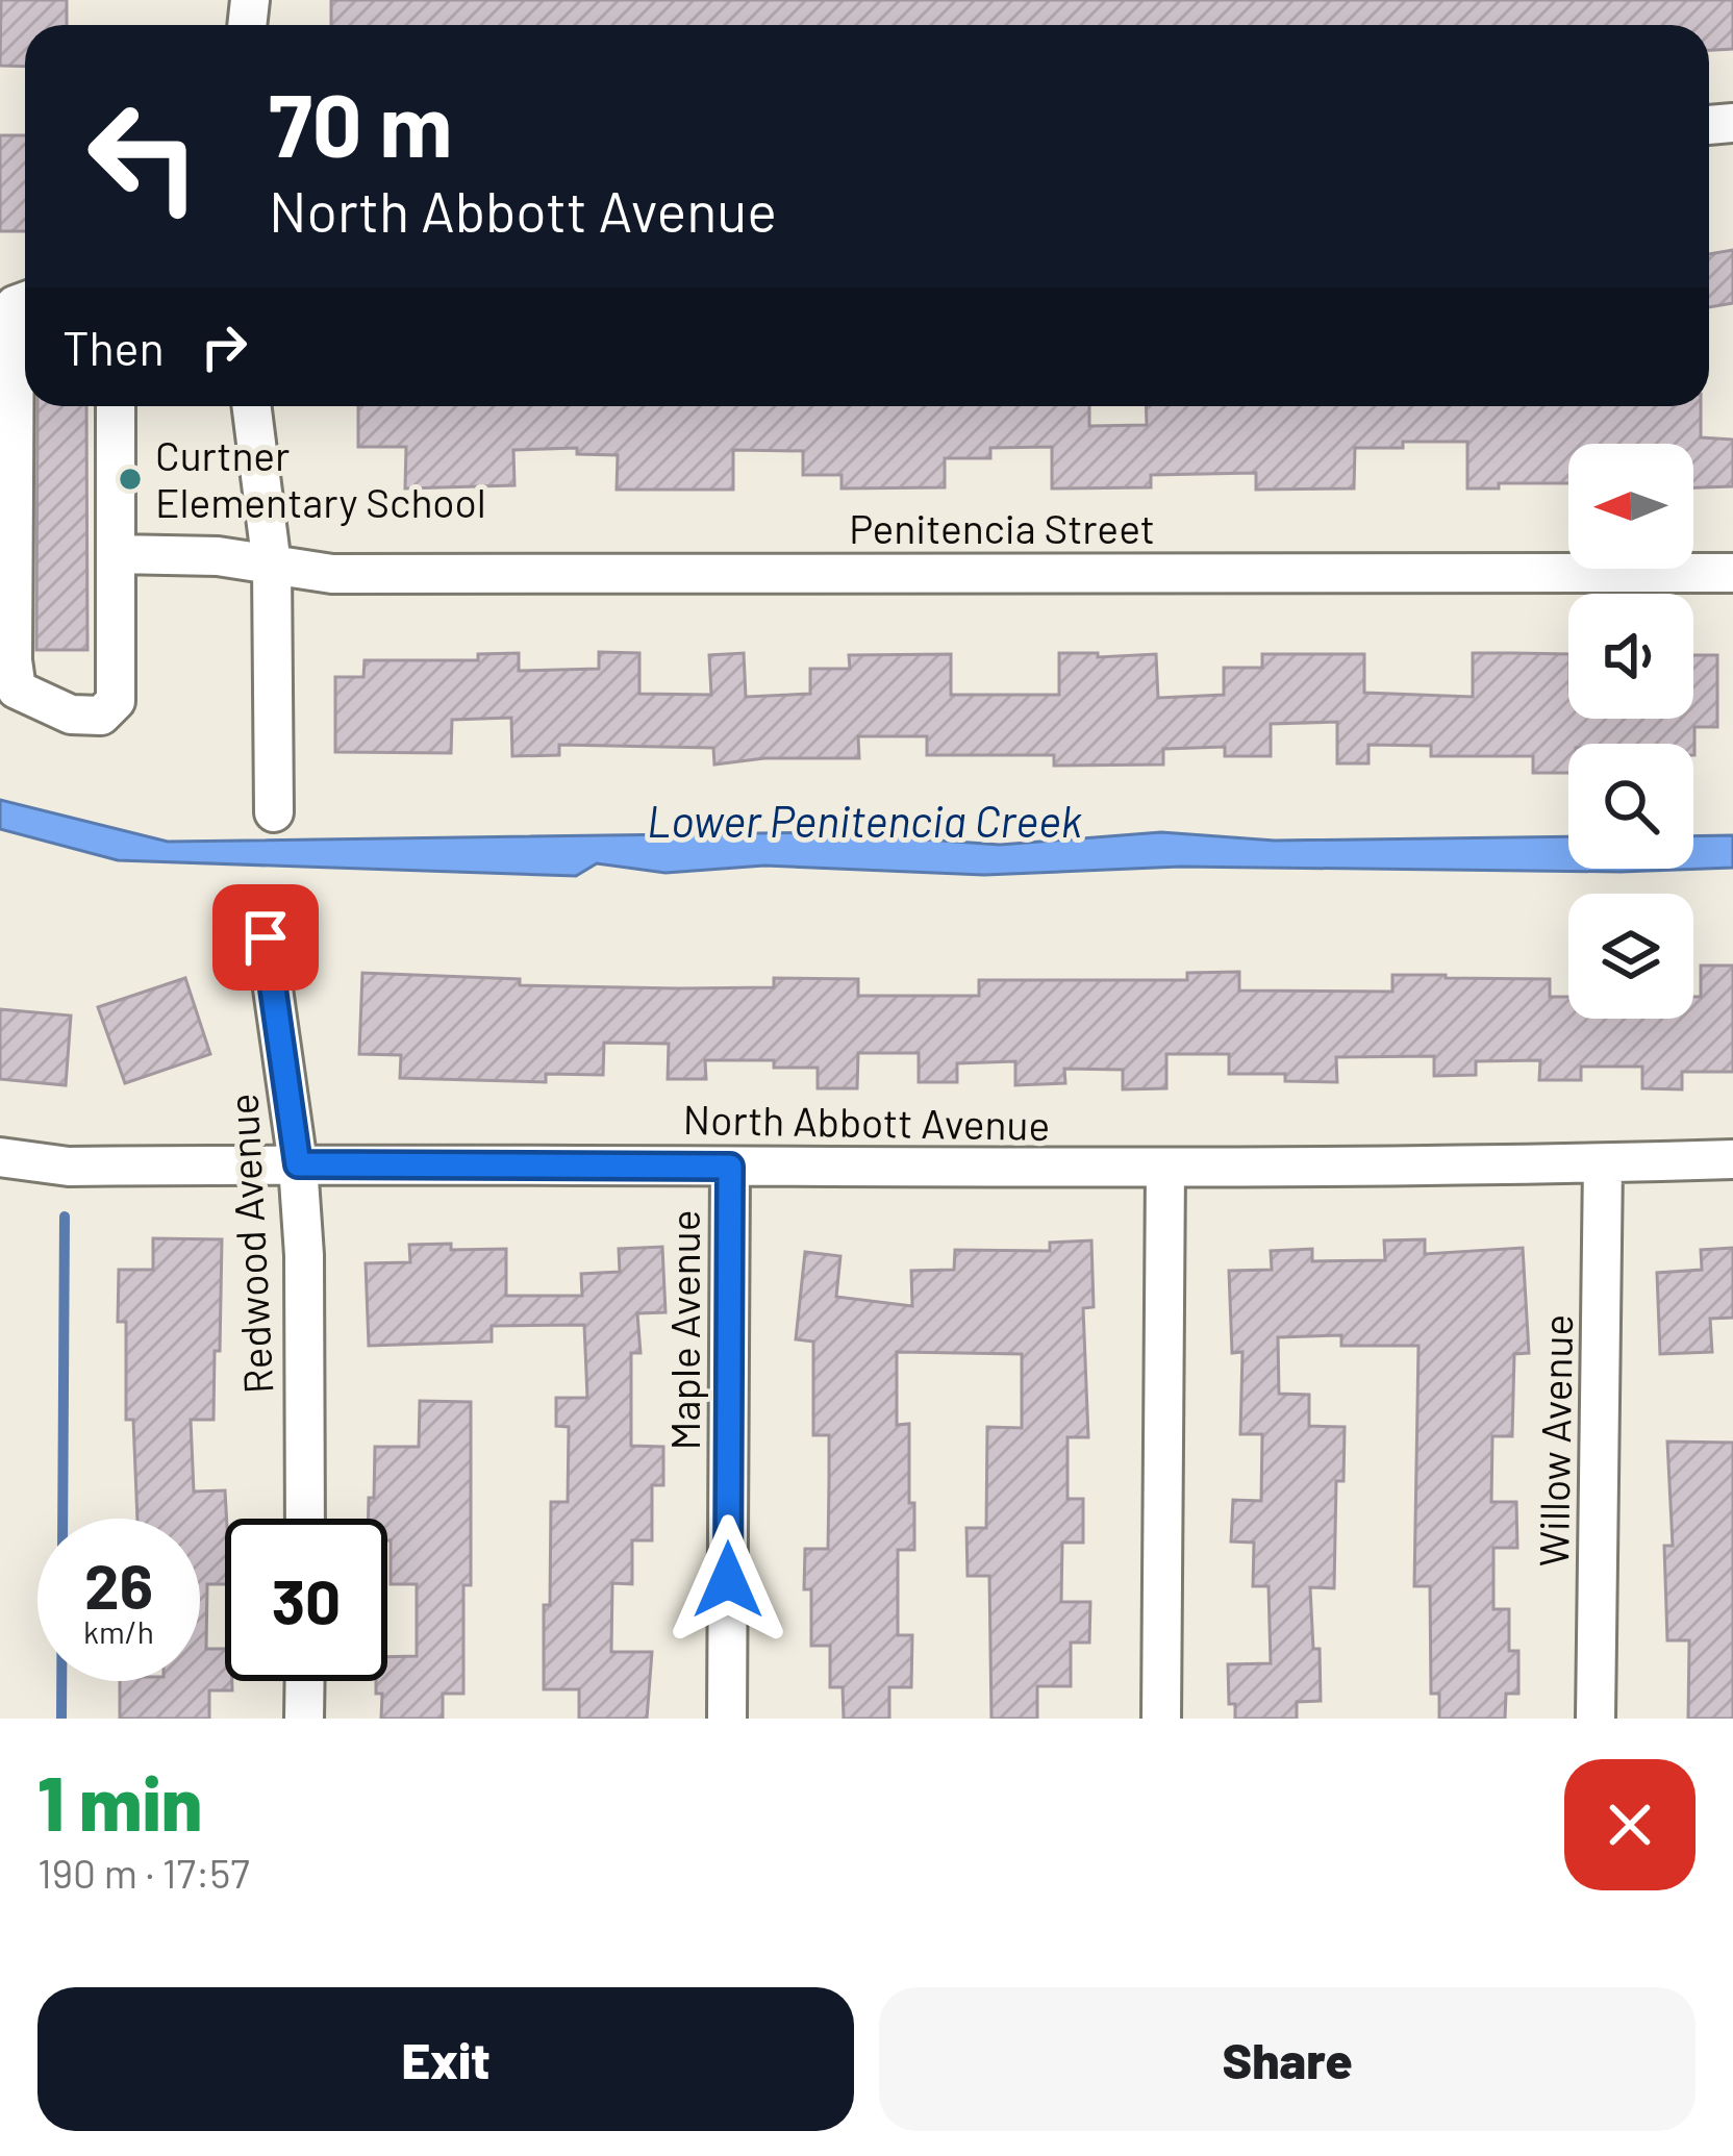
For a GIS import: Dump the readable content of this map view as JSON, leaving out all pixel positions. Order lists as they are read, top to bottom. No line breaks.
{"streets":{"street":["Penitencia Street","North Abbott Avenue","Redwood Avenue","Maple Avenue","Willow Avenue"]},"crossings":[["North Abbott Avenue","Redwood Avenue"],["North Abbott Avenue","Maple Avenue"],["North Abbott Avenue","Willow Avenue"]],"water":["Lower Penitencia Creek"],"places":["Curtner Elementary School"],"north":"left","page":{"turn":["70 m","North Abbott Avenue"],"then":"Then","speed":"26 km/h","limit":"30","heading":["1 min","190 m · 17:57"],"buttons":["Exit","Share"]}}
